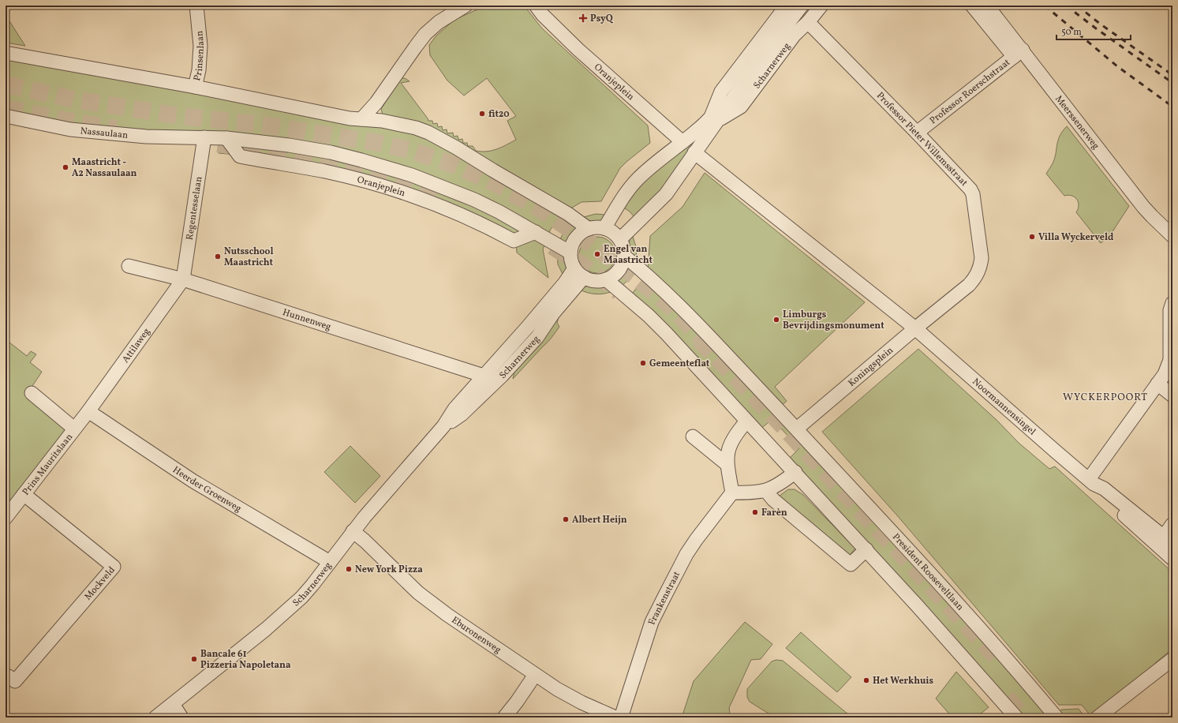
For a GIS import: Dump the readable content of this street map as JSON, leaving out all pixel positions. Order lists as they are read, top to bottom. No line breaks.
{"streets":{"street":["Prinsenlaan","Scharnerweg","Oranjeplein","Professor Roerschstraat","Meerssenerweg","Nassaulaan","Professor Pieter Willemsstraat","Regentesselaan","Hunnenweg","Attilaweg","Koningsplein","Noormannensingel","Prins Mauritslaan","Heerder Groenweg","President Rooseveltlaan","Mockveld","Frankenstraat","Eburonenweg"]},"crossings":[["Scharnerweg","Oranjeplein"],["Scharnerweg","Professor Pieter Willemsstraat"],["Scharnerweg","Hunnenweg"],["Scharnerweg","Heerder Groenweg"],["Scharnerweg","Eburonenweg"],["Oranjeplein","Nassaulaan"],["Oranjeplein","Regentesselaan"],["Professor Roerschstraat","Meerssenerweg"],["Professor Roerschstraat","Professor Pieter Willemsstraat"],["Nassaulaan","Regentesselaan"],["Professor Pieter Willemsstraat","Koningsplein"],["Professor Pieter Willemsstraat","Noormannensingel"],["Regentesselaan","Hunnenweg"],["Regentesselaan","Attilaweg"],["Hunnenweg","Attilaweg"],["Attilaweg","Prins Mauritslaan"],["Attilaweg","Heerder Groenweg"],["Koningsplein","Noormannensingel"],["Koningsplein","President Rooseveltlaan"],["Prins Mauritslaan","Heerder Groenweg"],["Prins Mauritslaan","Mockveld"]],"districts":["WYCKERPOORT"],"places":{"health":["PsyQ"],"other":["fit20","Maastricht - A2 Nassaulaan","Villa Wyckerveld","Engel van Maastricht","Nutsschool Maastricht","Limburgs Bevrijdingsmonument","Gemeenteflat","Farèn","Albert Heijn","New York Pizza","Bancale 61 Pizzeria Napoletana","Het Werkhuis"]},"scale_bar":"50 m"}
